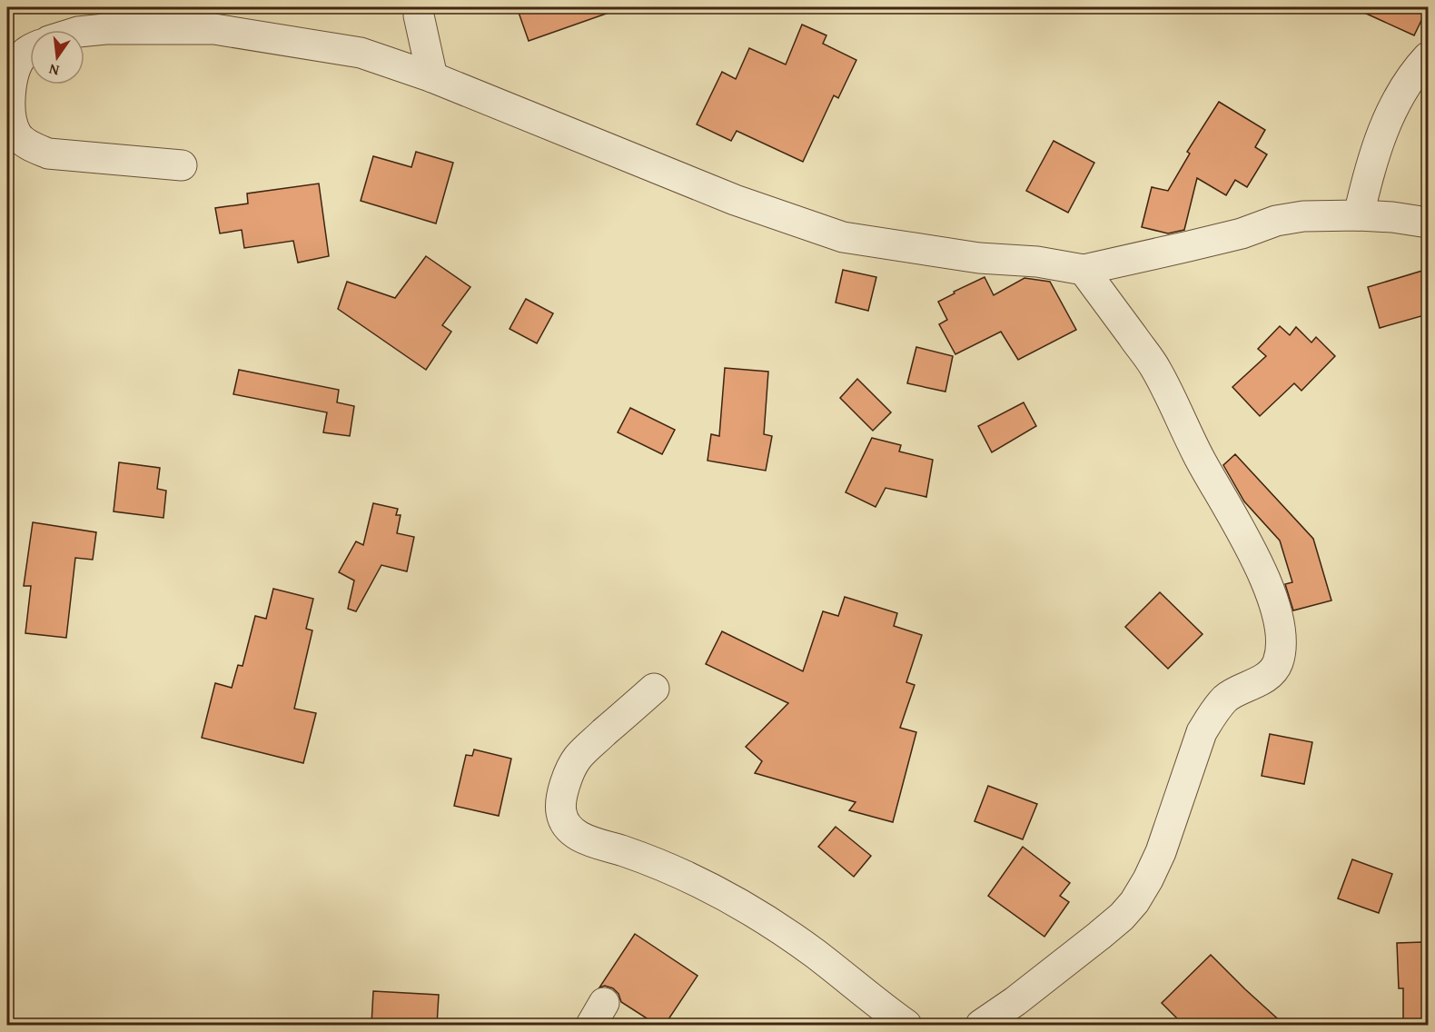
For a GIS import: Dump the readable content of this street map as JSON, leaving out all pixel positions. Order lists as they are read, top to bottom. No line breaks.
{"north":"bottom"}
